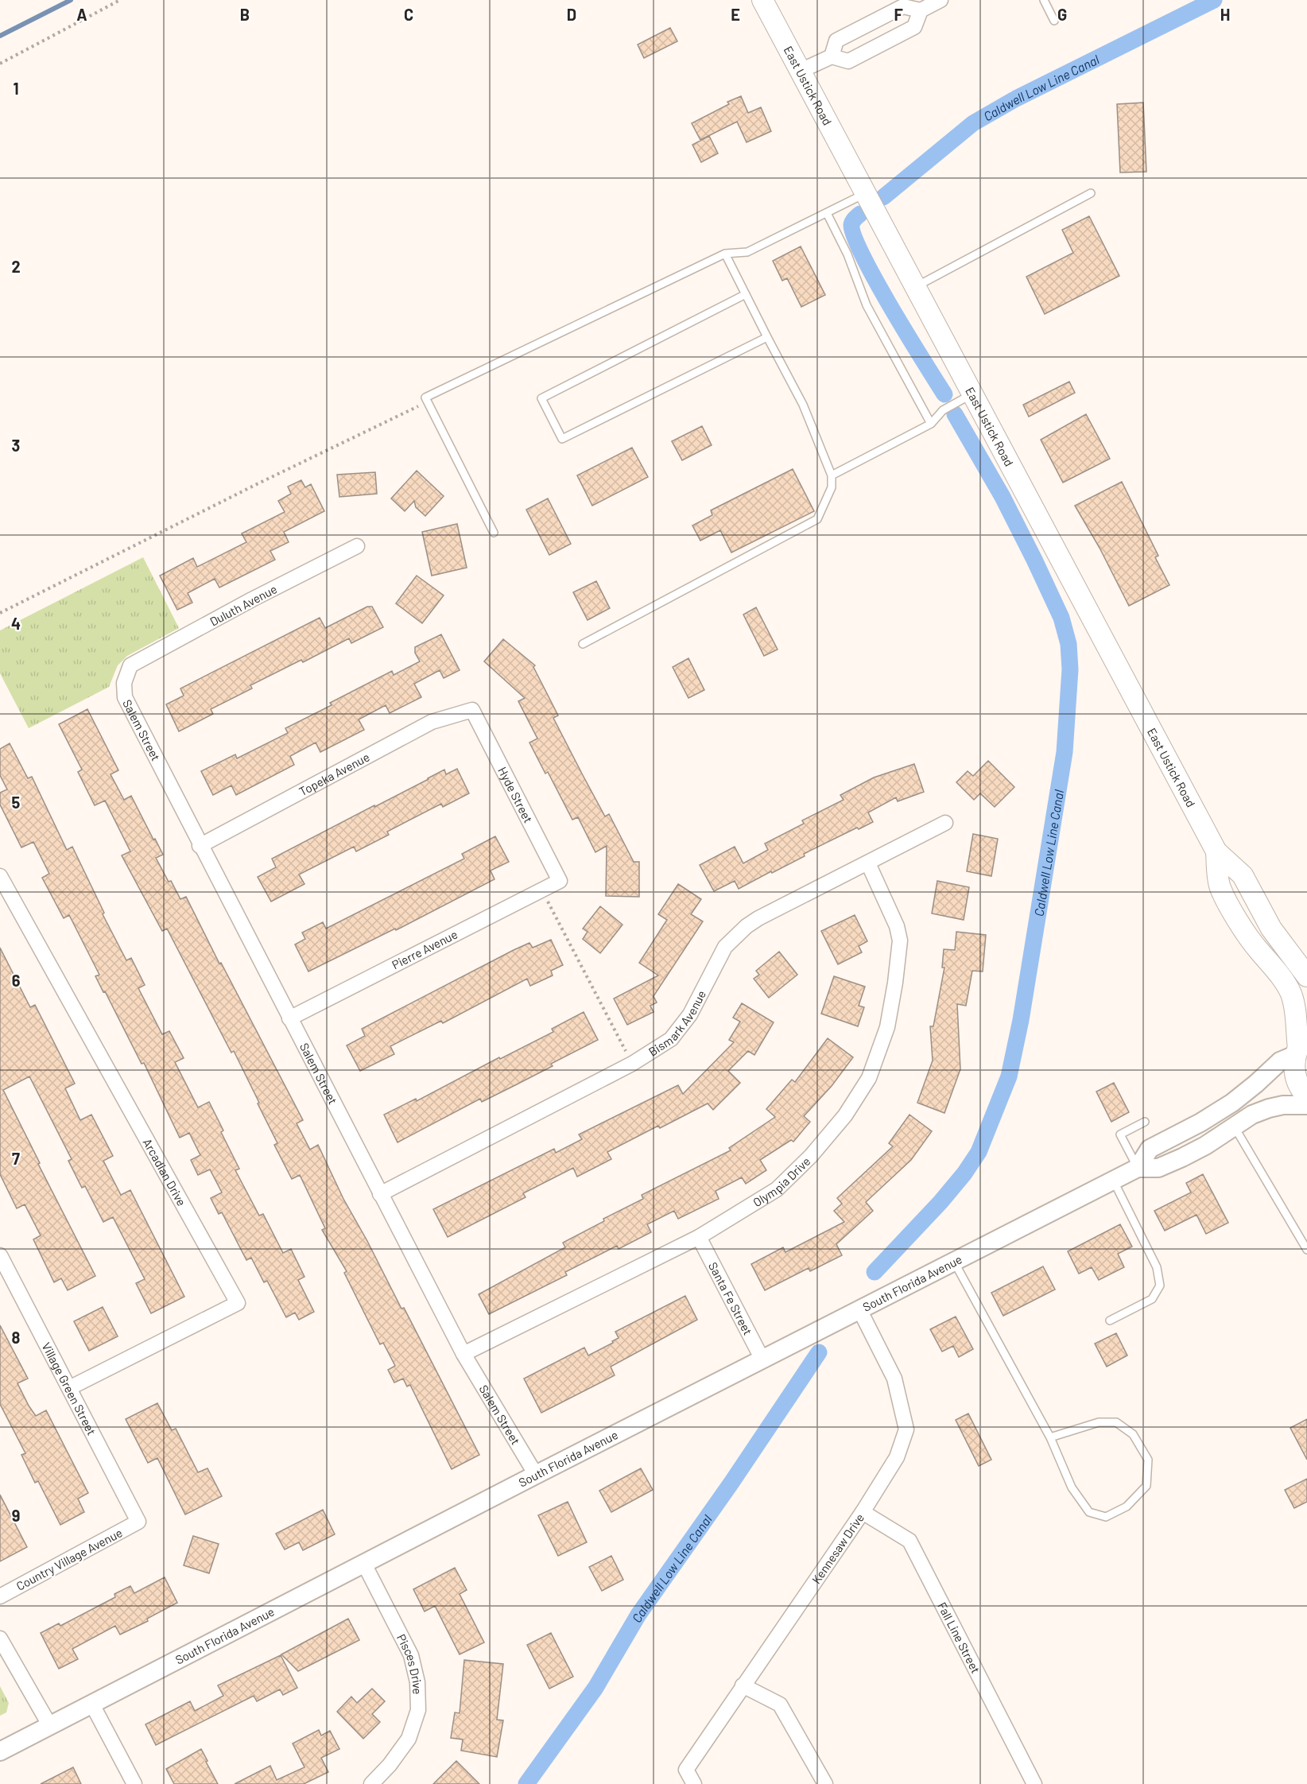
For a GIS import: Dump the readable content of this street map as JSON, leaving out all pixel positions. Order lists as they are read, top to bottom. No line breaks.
{"streets":{"main road":["East Ustick Road"],"street":["Duluth Avenue","Salem Street","Topeka Avenue","Hyde Street","Pierre Avenue","Bismark Avenue","Arcadian Drive","Olympia Drive","South Florida Avenue","Santa Fe Street","Village Green Street","Kennesaw Drive","Country Village Avenue","Fall Line Street","Pisces Drive"]},"crossings":[["Duluth Avenue","Salem Street"],["Salem Street","Topeka Avenue"],["Salem Street","Pierre Avenue"],["Salem Street","Bismark Avenue"],["Salem Street","Olympia Drive"],["Salem Street","South Florida Avenue"],["Topeka Avenue","Hyde Street"],["Hyde Street","Pierre Avenue"],["Bismark Avenue","Olympia Drive"],["Arcadian Drive","Village Green Street"],["Olympia Drive","Santa Fe Street"],["South Florida Avenue","Santa Fe Street"],["South Florida Avenue","Kennesaw Drive"],["South Florida Avenue","Pisces Drive"],["Village Green Street","Country Village Avenue"],["Kennesaw Drive","Fall Line Street"]],"water":["Caldwell Low Line Canal"],"grid":{"columns":["A","B","C","D","E","F","G","H"],"rows":["1","2","3","4","5","6","7","8","9"]}}
